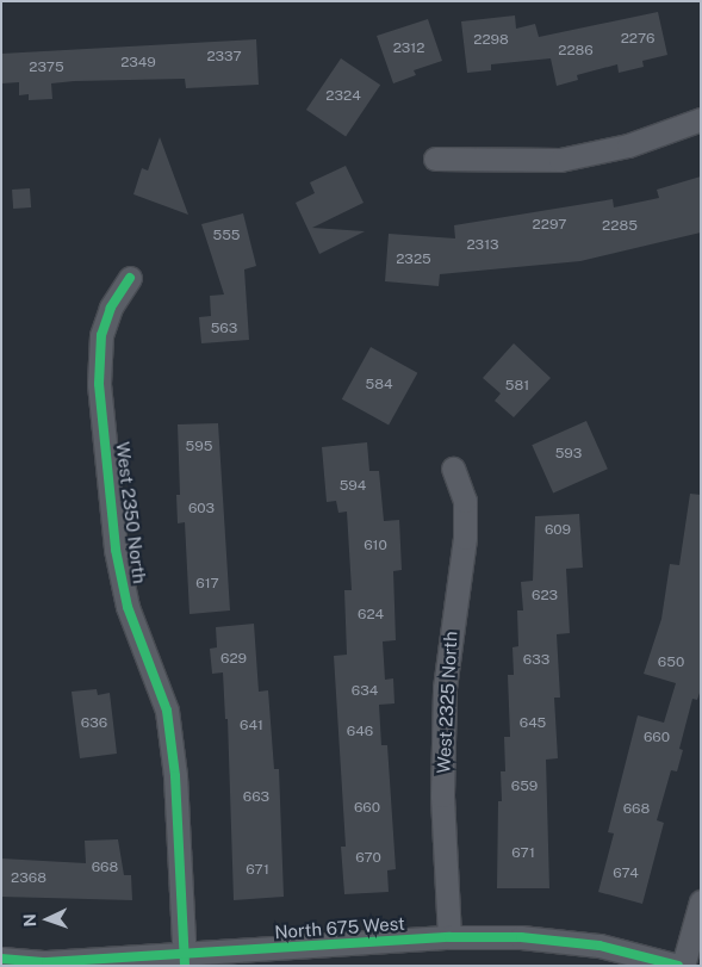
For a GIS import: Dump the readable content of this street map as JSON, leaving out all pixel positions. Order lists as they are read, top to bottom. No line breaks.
{"streets":{"street":["West 2350 North","West 2325 North","North 675 West"]},"crossings":[["West 2350 North","North 675 West"],["West 2325 North","North 675 West"]],"house_numbers":["2276","2298","2312","2286","2337","2349","2375","2324","2297","2285","555","2313","2325","563","584","581","595","593","594","603","609","610","617","623","624","629","633","650","634","636","645","641","646","660","659","663","660","668","671","670","668","671","674","2368"],"north":"left"}
